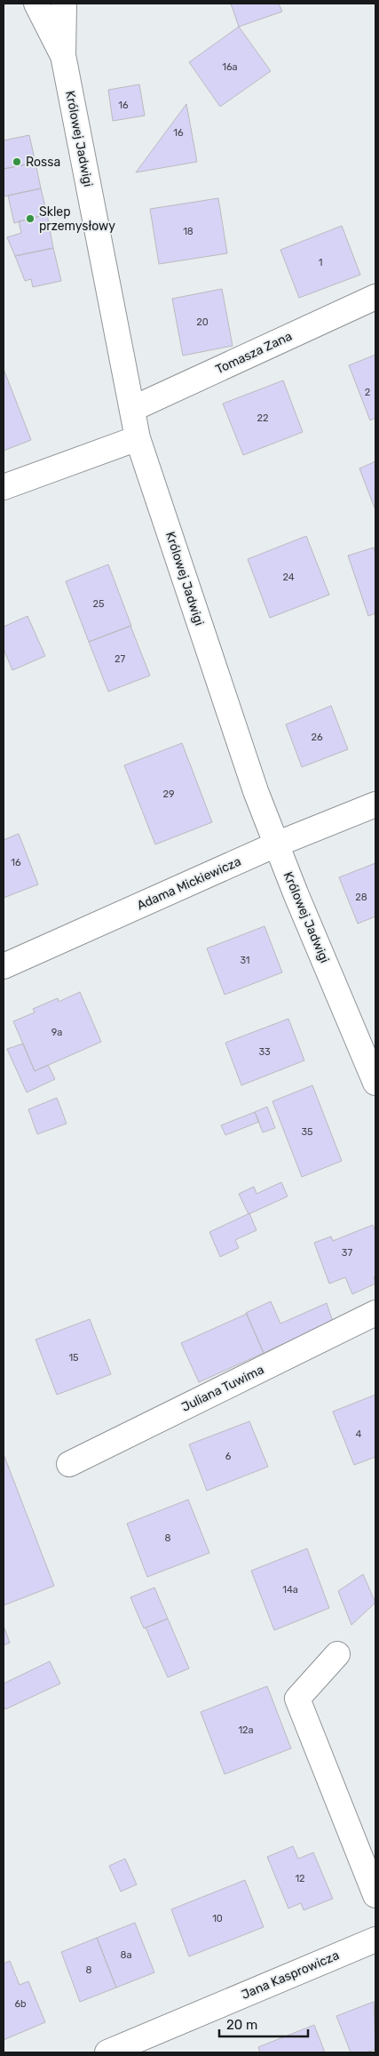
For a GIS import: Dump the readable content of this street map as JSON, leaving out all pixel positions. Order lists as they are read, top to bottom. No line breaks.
{"streets":{"street":["Królowej Jadwigi","Tomasza Zana","Adama Mickiewicza","Juliana Tuwima","Jana Kasprowicza"]},"crossings":[["Królowej Jadwigi","Tomasza Zana"],["Królowej Jadwigi","Adama Mickiewicza"]],"places":["Rossa","Sklep przemysłowy"],"house_numbers":["16a","16","16","18","1","20","2","22","24","25","27","26","29","16","28","31","9a","33","35","37","15","4","6","8","14a","12a","12","10","8a","8","6b"],"scale_bar":"20 m"}
